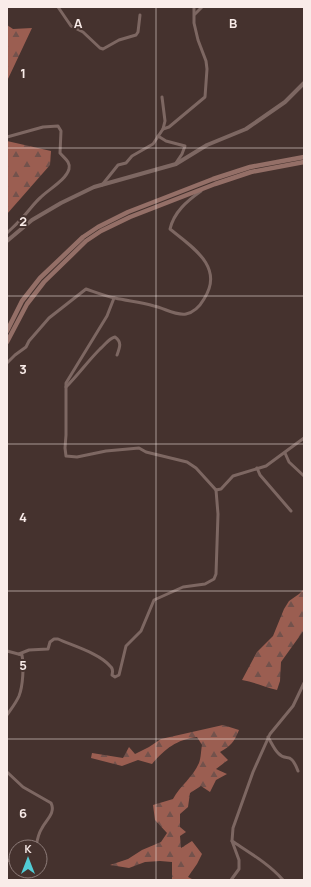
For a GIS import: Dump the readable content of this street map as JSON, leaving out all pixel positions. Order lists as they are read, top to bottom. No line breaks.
{"north":"top","grid":{"columns":["A","B"],"rows":["1","2","3","4","5","6"]}}
